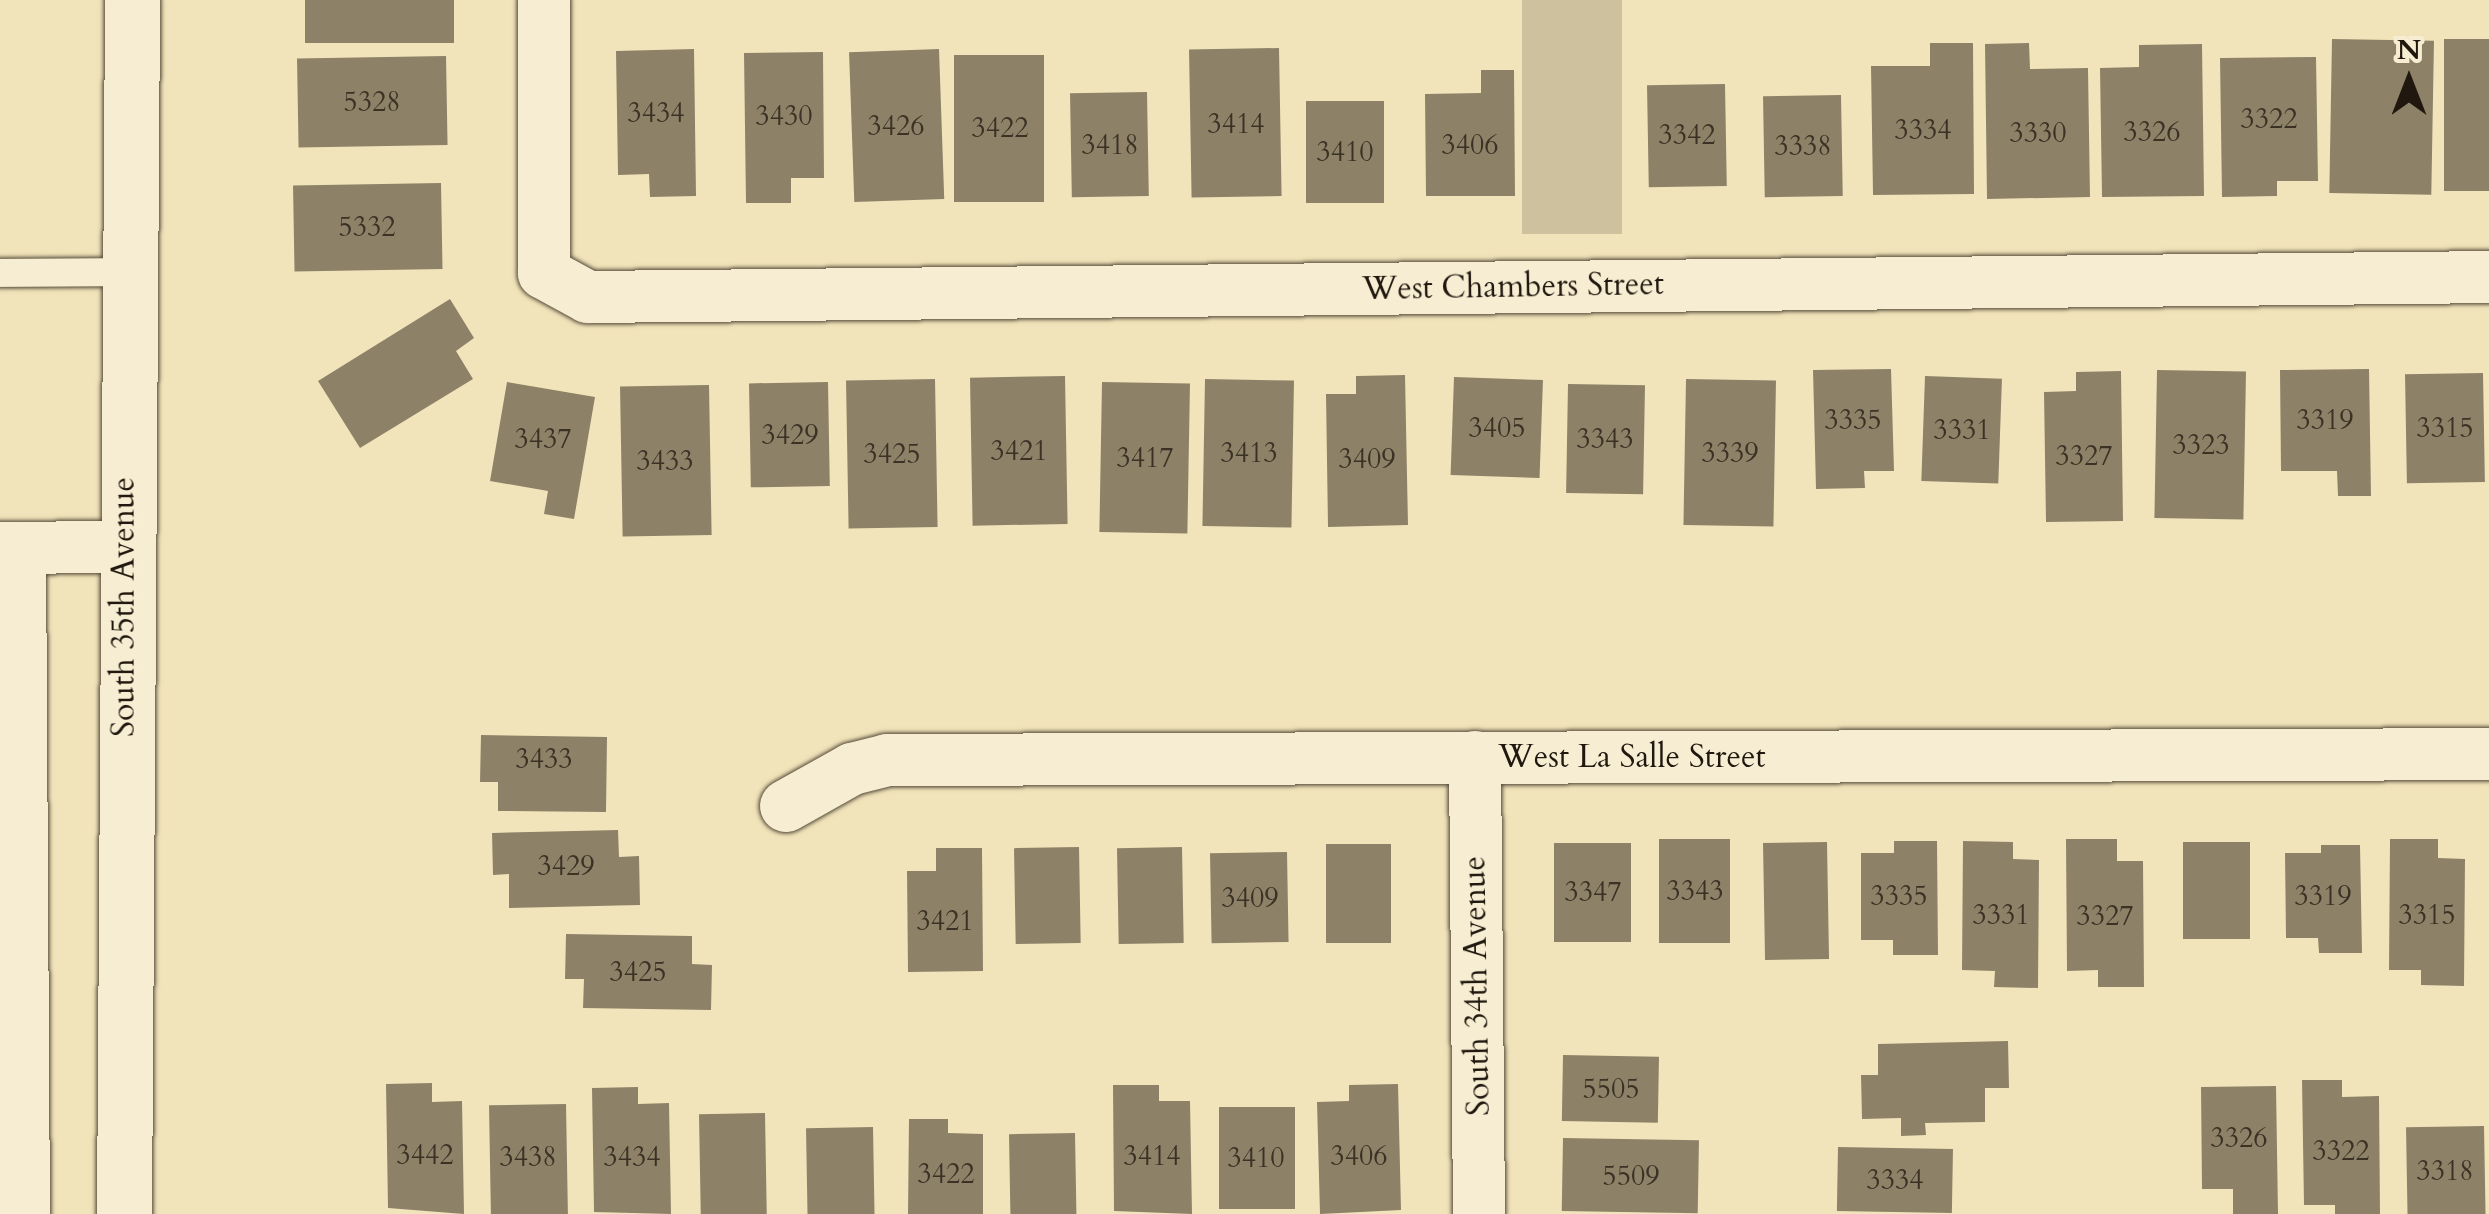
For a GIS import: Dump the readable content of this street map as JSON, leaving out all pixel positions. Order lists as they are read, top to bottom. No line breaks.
{"streets":{"main road":["South 35th Avenue"],"street":["West Chambers Street","West La Salle Street","South 34th Avenue"]},"crossings":[["West La Salle Street","South 34th Avenue"]],"house_numbers":["5328","3434","3430","3322","3414","3426","3422","3334","3326","3330","3342","3418","3406","3338","3410","5332","3335","3319","3405","3315","3331","3429","3437","3343","3323","3421","3413","3339","3425","3327","3417","3409","3433","3433","3429","3343","3347","3335","3319","3409","3331","3315","3327","3421","3425","5505","3326","3322","3442","3414","3406","3438","3434","3410","3318","3422","5509","3334"],"north":"top"}
